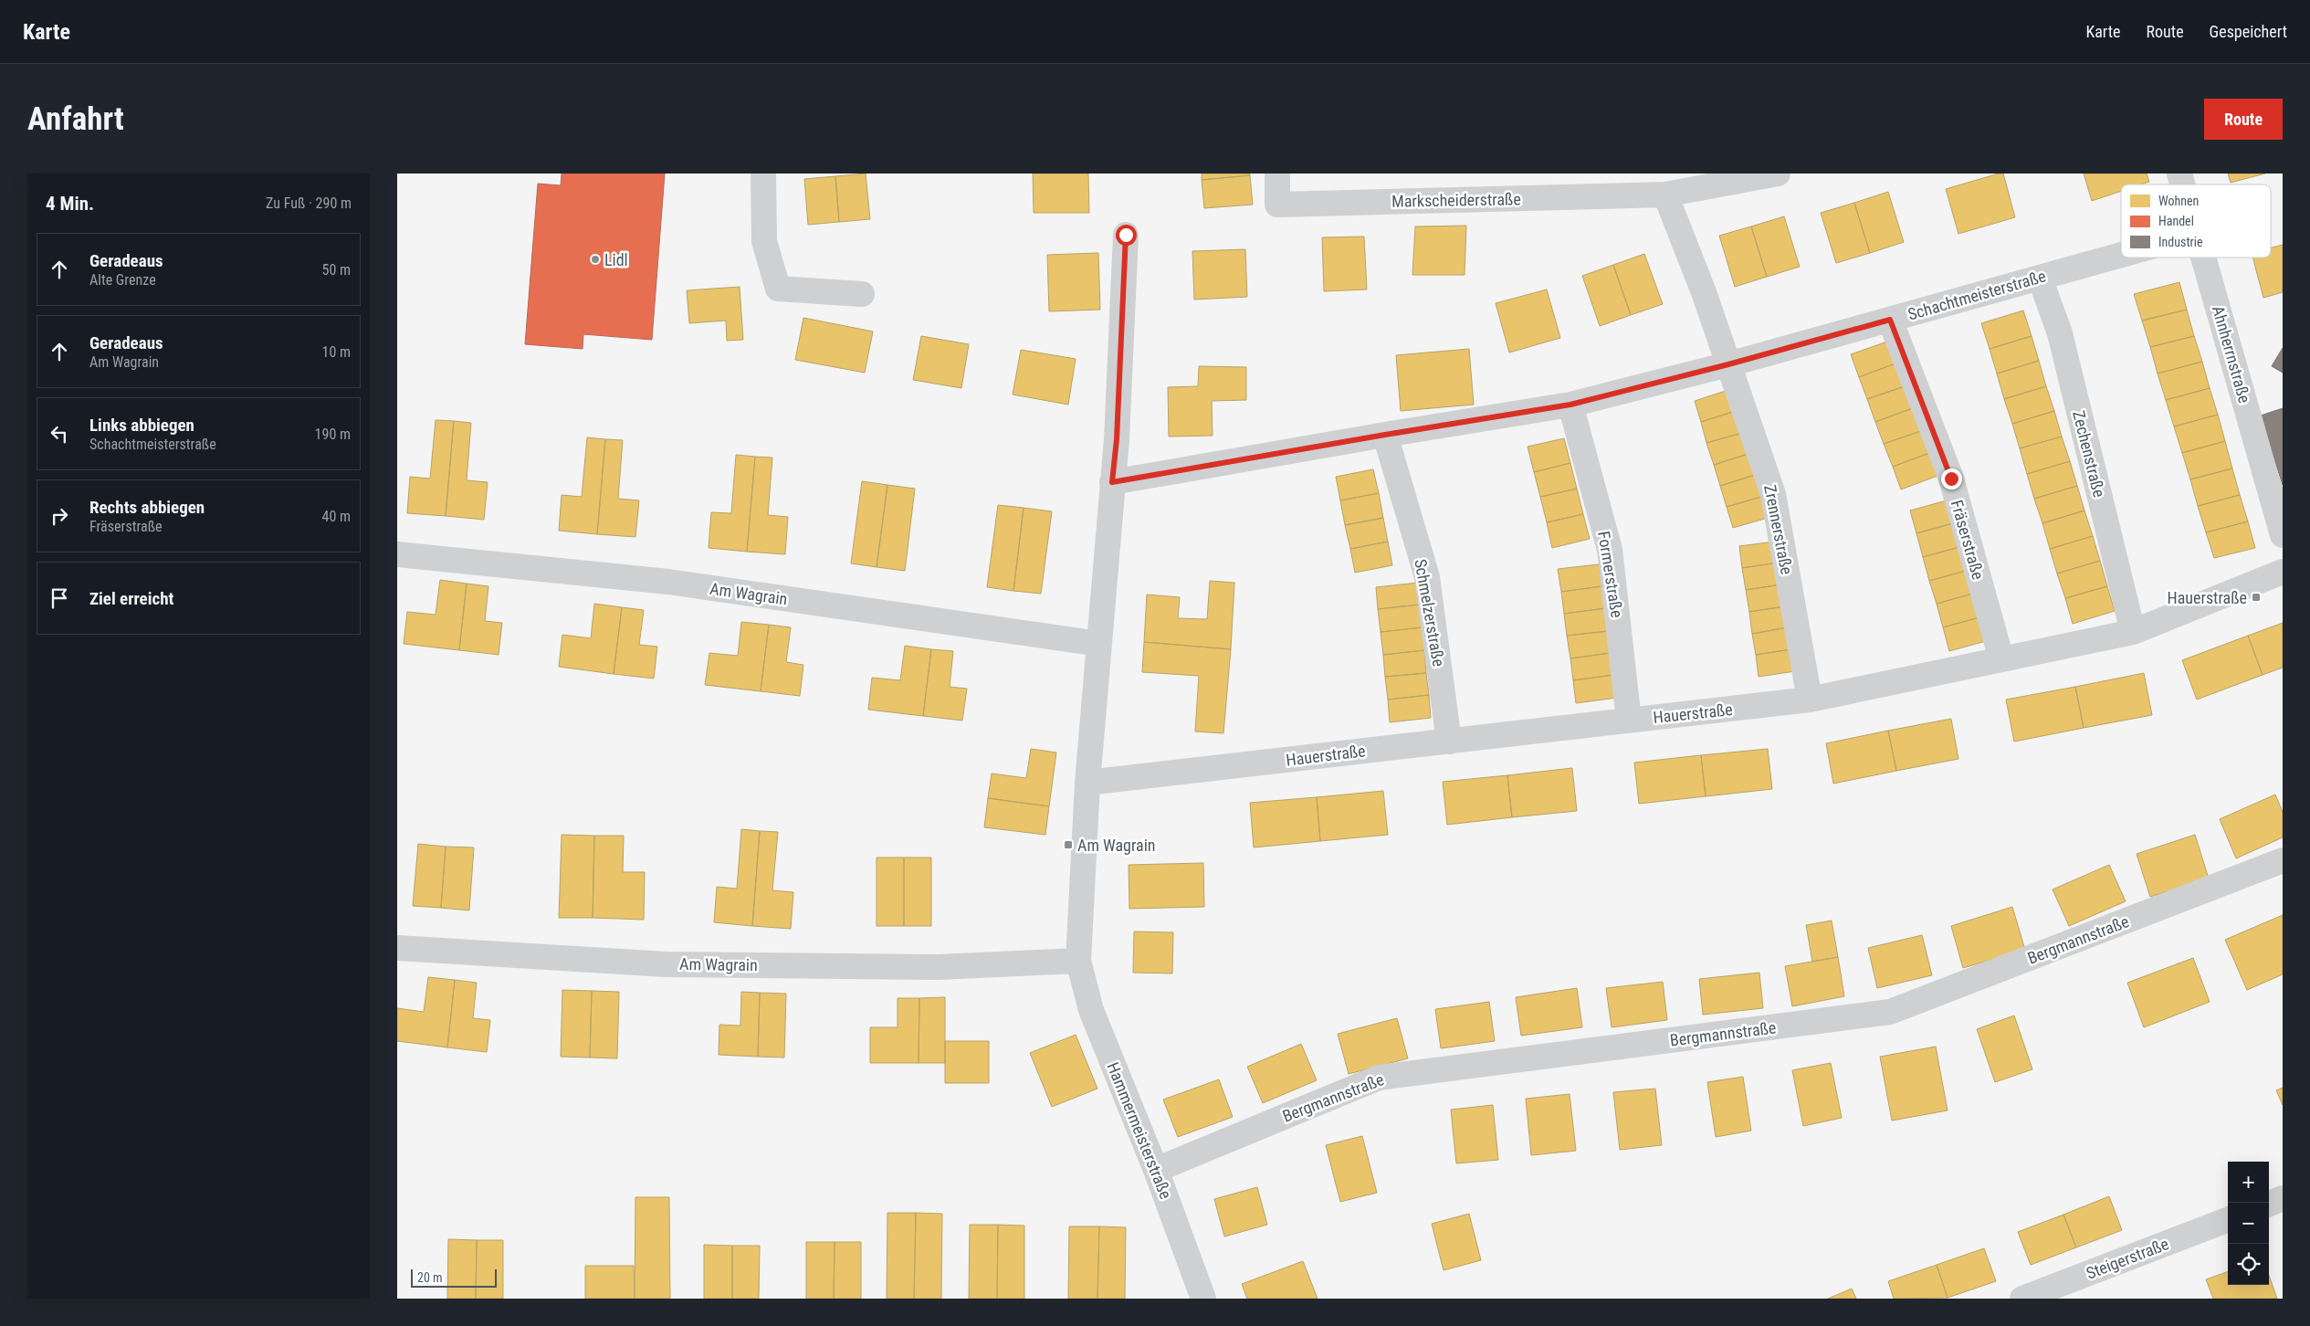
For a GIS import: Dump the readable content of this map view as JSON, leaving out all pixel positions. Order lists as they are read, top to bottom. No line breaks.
{"streets":{"street":["Markscheiderstraße","Schachtmeisterstraße","Ahnherrnstraße","Zechenstraße","Zrennerstraße","Fräserstraße","Formerstraße","Am Wagrain","Schmelzerstraße","Hauerstraße","Bergmannstraße","Hammermeisterstraße","Steigerstraße"]},"crossings":[["Schachtmeisterstraße","Zechenstraße"],["Schachtmeisterstraße","Zrennerstraße"],["Schachtmeisterstraße","Fräserstraße"],["Schachtmeisterstraße","Formerstraße"],["Schachtmeisterstraße","Schmelzerstraße"],["Zechenstraße","Hauerstraße"],["Zrennerstraße","Hauerstraße"],["Fräserstraße","Hauerstraße"],["Formerstraße","Hauerstraße"],["Am Wagrain","Hammermeisterstraße"],["Schmelzerstraße","Hauerstraße"],["Bergmannstraße","Hammermeisterstraße"]],"places":{"other":["Lidl"],"transit":["Hauerstraße","Am Wagrain"]},"legend":["Wohnen","Handel","Industrie"],"scale_bar":"20 m","page":{"header":"Karte","nav":["Karte","Route","Gespeichert"],"buttons":"Route","title":"Anfahrt","heading":["4 Min.","Zu Fuß · 290 m"],"list":[["Geradeaus","Alte Grenze","50 m"],["Geradeaus","Am Wagrain","10 m"],["Links abbiegen","Schachtmeisterstraße","190 m"],["Rechts abbiegen","Fräserstraße","40 m"],"Ziel erreicht"],"map_buttons":["+","−"],"scale":"20 m"}}
